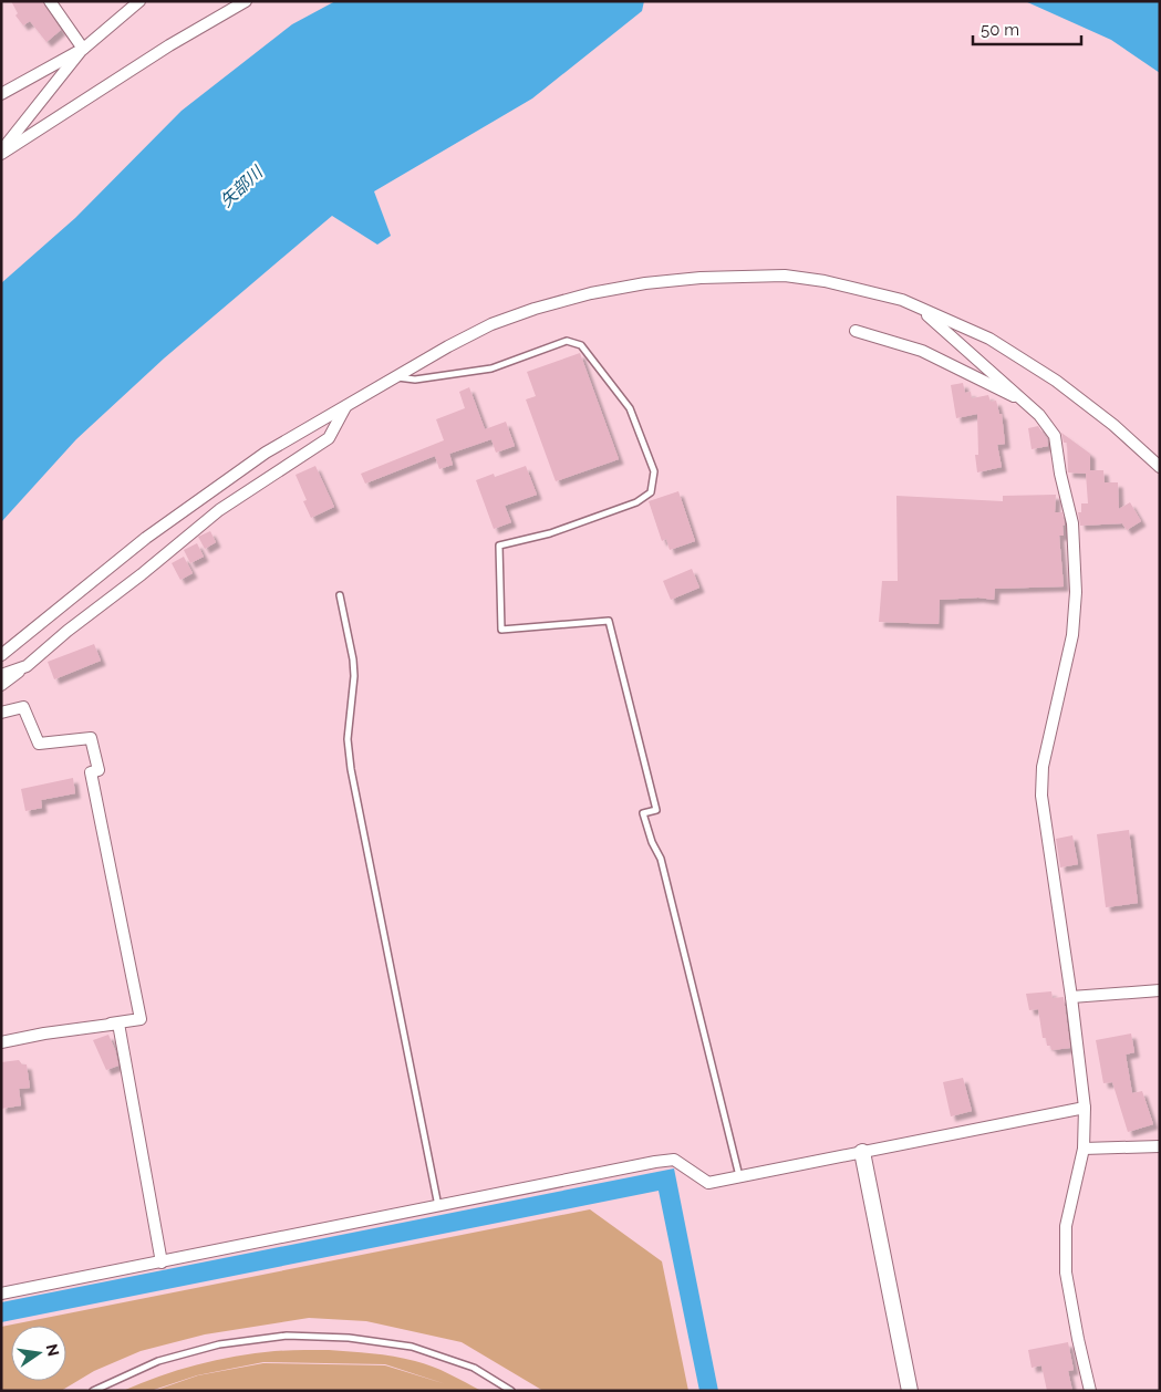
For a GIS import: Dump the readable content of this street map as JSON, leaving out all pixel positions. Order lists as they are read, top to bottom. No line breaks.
{"water":["矢部川"],"scale_bar":"50 m","north":"right"}
